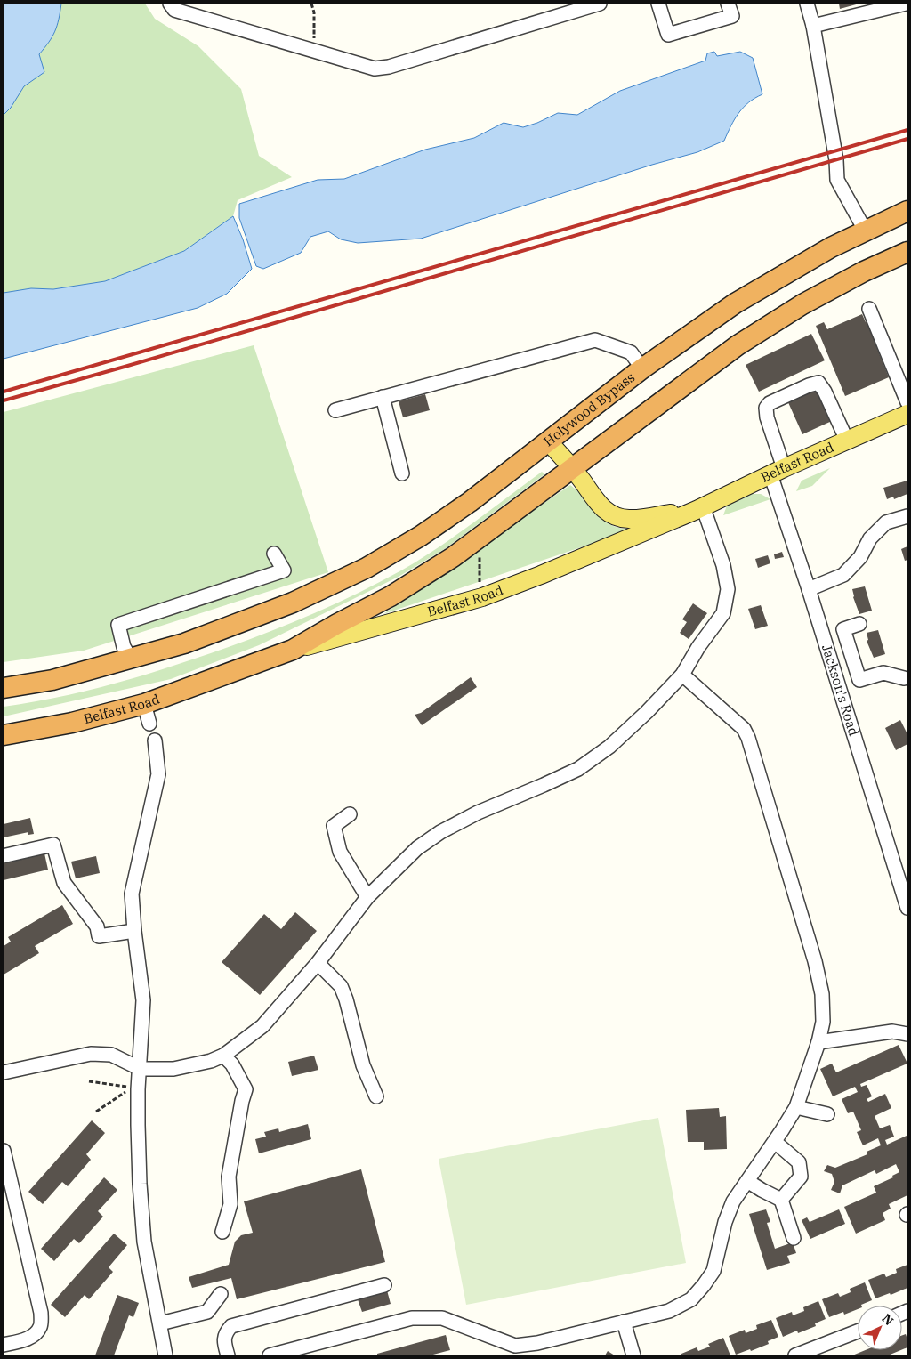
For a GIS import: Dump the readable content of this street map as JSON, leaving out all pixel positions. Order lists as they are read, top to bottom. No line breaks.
{"streets":{"highway":["Holywood Bypass","Belfast Road"],"street":["Jackson's Road"]},"crossings":[["Belfast Road","Jackson's Road"]],"north":"top right"}
